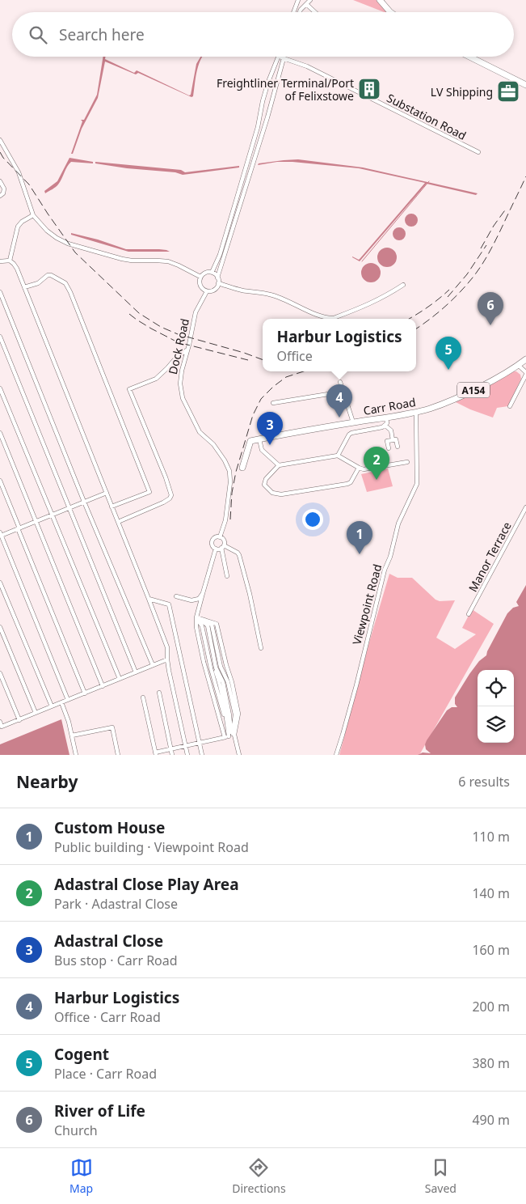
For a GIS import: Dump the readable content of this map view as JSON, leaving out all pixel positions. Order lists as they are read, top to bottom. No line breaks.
{"streets":{"main road":["A154","Carr Road"],"street":["Substation Road","Dock Road","Manor Terrace","Viewpoint Road"]},"crossings":[["Carr Road","Viewpoint Road"]],"places":{"building":["Freightliner Terminal/Port of Felixstowe"],"office":["LV Shipping"]},"page":{"search":"Search here","pins":["6","5","4","3","2","1"],"popup":["Harbur Logistics","Office"],"heading":["Nearby","6 results"],"list":[{"mark":"1","name":"Custom House","note":"Public building · Viewpoint Road","value":"110 m"},{"mark":"2","name":"Adastral Close Play Area","note":"Park · Adastral Close","value":"140 m"},{"mark":"3","name":"Adastral Close","note":"Bus stop · Carr Road","value":"160 m"},{"mark":"4","name":"Harbur Logistics","note":"Office · Carr Road","value":"200 m"},{"mark":"5","name":"Cogent","note":"Place · Carr Road","value":"380 m"},{"mark":"6","name":"River of Life","note":"Church","value":"490 m"}],"nav":["Map","Directions","Saved"]}}
